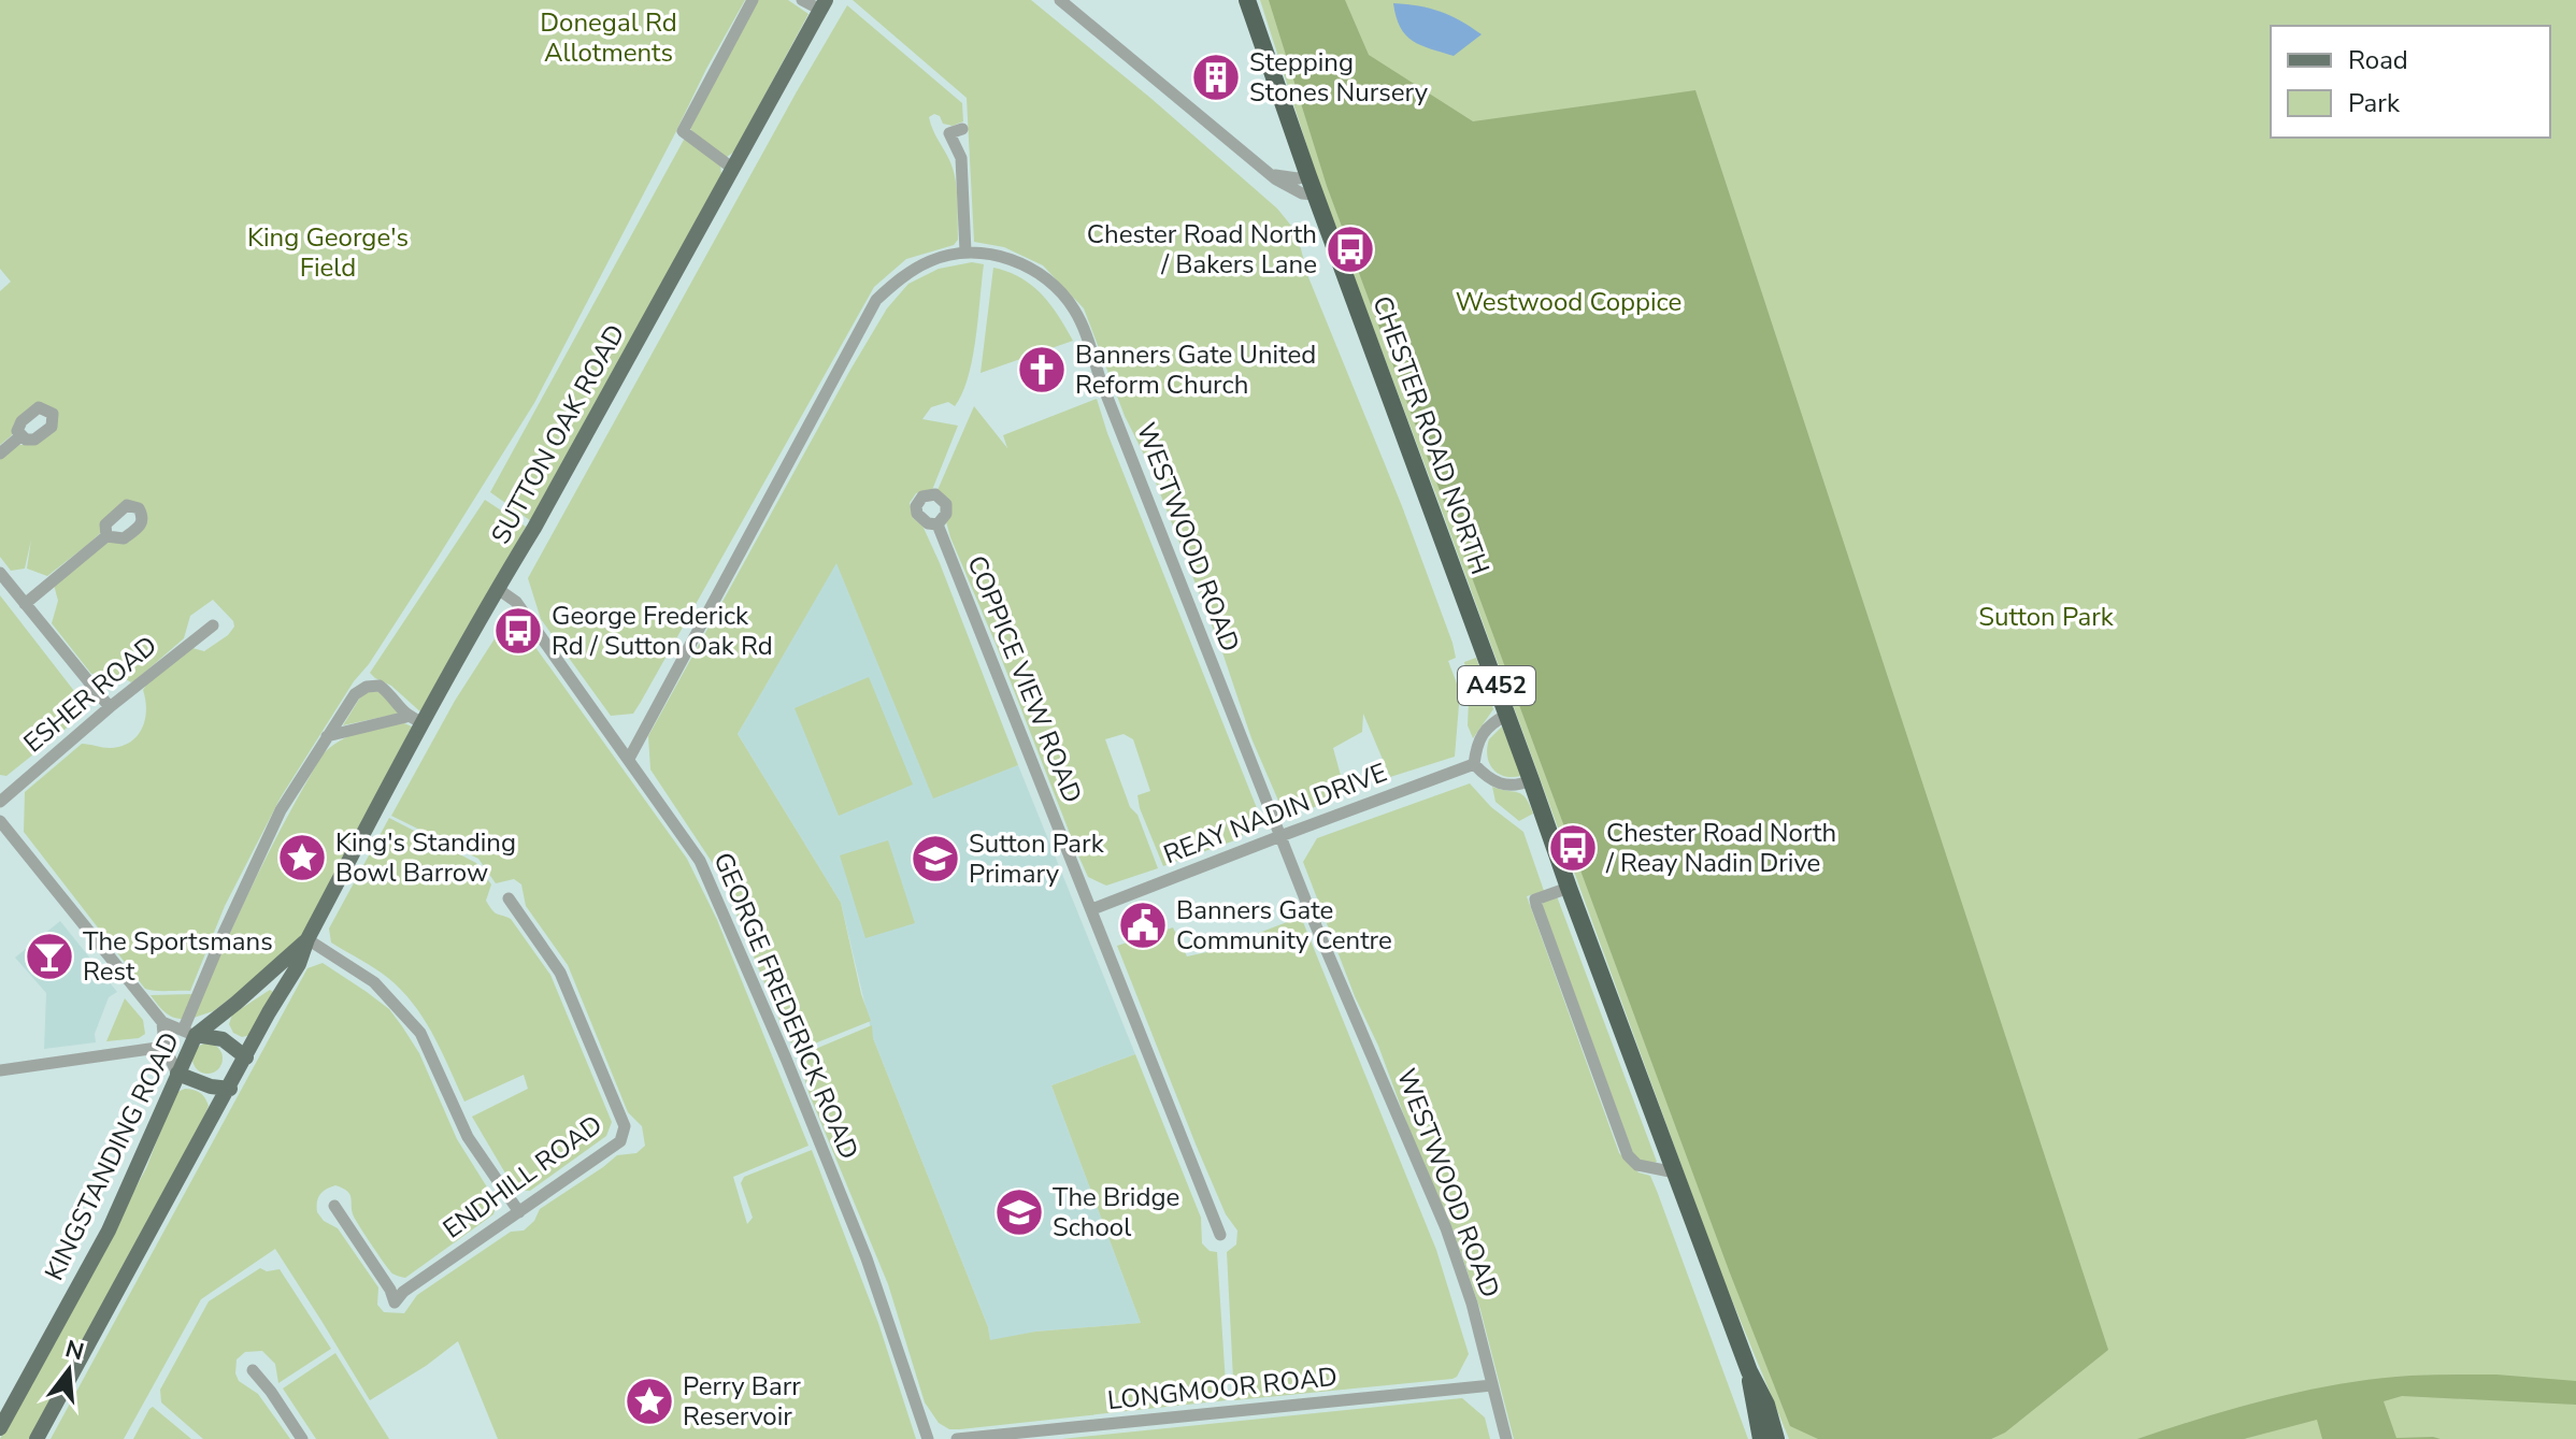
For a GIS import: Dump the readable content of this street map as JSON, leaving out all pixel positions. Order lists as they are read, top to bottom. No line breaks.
{"streets":{"highway":["CHESTER ROAD NORTH","A452"],"main road":["SUTTON OAK ROAD","KINGSTANDING ROAD"],"street":["WESTWOOD ROAD","COPPICE VIEW ROAD","ESHER ROAD","REAY NADIN DRIVE","GEORGE FREDERICK ROAD","ENDHILL ROAD","LONGMOOR ROAD"]},"crossings":[["SUTTON OAK ROAD","GEORGE FREDERICK ROAD"],["SUTTON OAK ROAD","KINGSTANDING ROAD"],["WESTWOOD ROAD","REAY NADIN DRIVE"],["WESTWOOD ROAD","GEORGE FREDERICK ROAD"],["WESTWOOD ROAD","LONGMOOR ROAD"],["COPPICE VIEW ROAD","REAY NADIN DRIVE"]],"parks":["Donegal Rd Allotments","King George's Field","Westwood Coppice","Sutton Park"],"places":{"building":["Stepping Stones Nursery"],"bus stop":["Chester Road North / Bakers Lane","George Frederick Rd / Sutton Oak Rd","Chester Road North / Reay Nadin Drive"],"church":["Banners Gate United Reform Church"],"place":["King's Standing Bowl Barrow","Perry Barr Reservoir"],"school or university":["Sutton Park Primary","The Bridge School"],"public building":["Banners Gate Community Centre"],"bar":["The Sportsmans Rest"]},"legend":["Road","Park"],"north":"top"}
